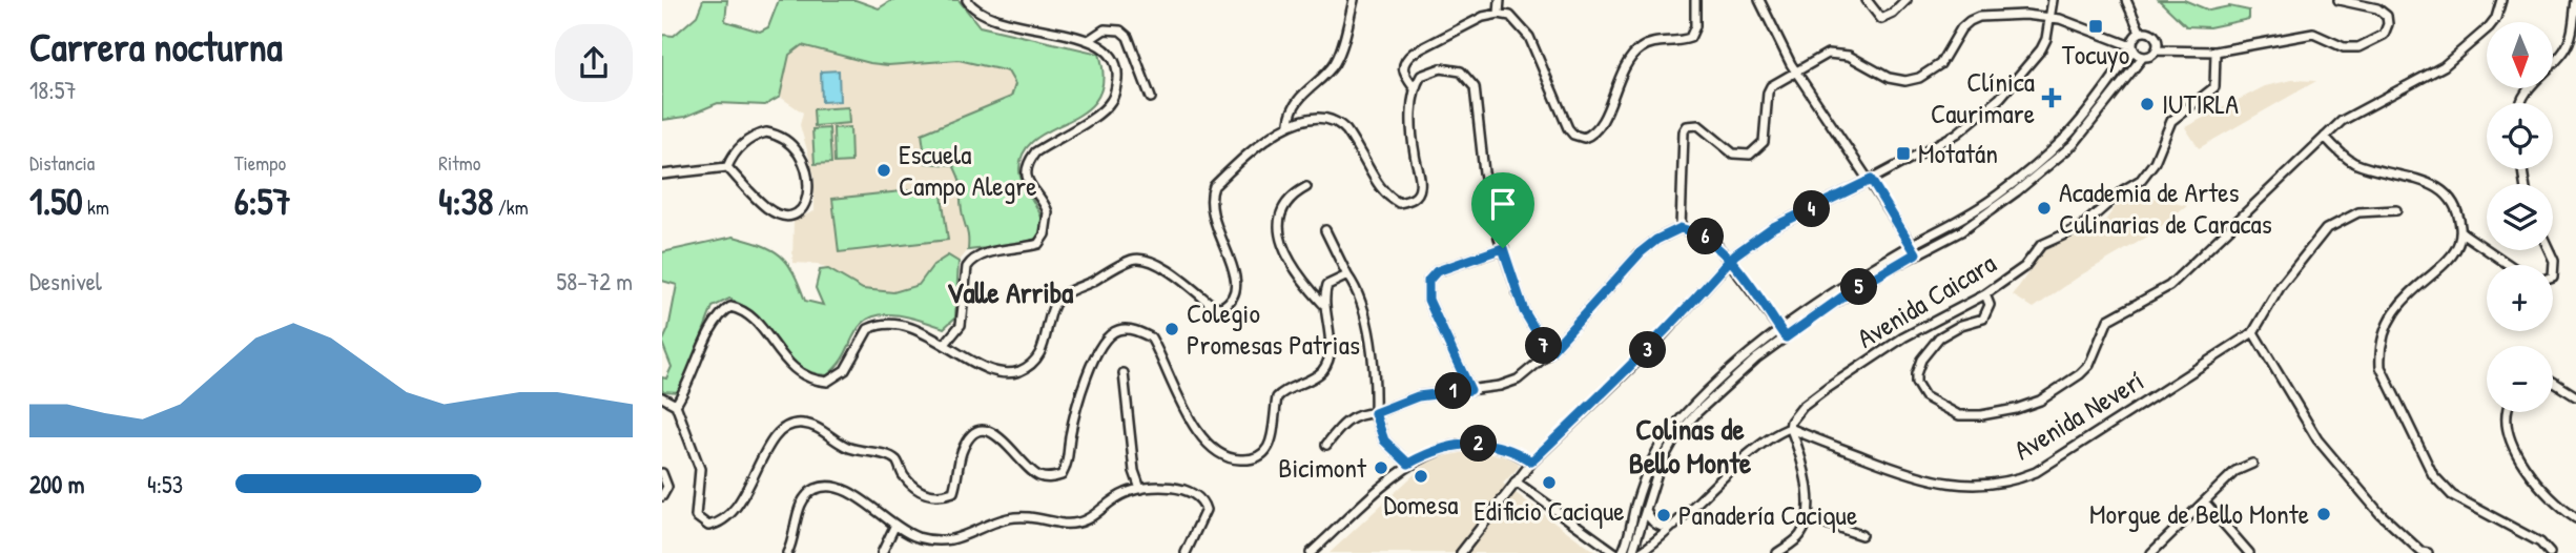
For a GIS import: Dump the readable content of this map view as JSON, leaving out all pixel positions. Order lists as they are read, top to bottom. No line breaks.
{"streets":{"street":["Avenida Caicara","Avenida Neverí"]},"crossings":[["Avenida Caicara","Avenida Neverí"]],"districts":["Valle Arriba","Colinas de Bello Monte"],"places":{"transit":["Tocuyo","Motatán"],"health":["Clínica Caurimare"],"other":["IUTIRLA","Escuela Campo Alegre","Academia de Artes Culinarias de Caracas","Colegio Promesas Patrias","Bicimont","Domesa","Edificio Cacique","Morgue de Bello Monte","Panadería Cacique"]},"north":"bottom","page":{"heading":["Carrera nocturna","18:57"],"map_buttons":["+","−"],"stats":[["Distancia","1.50 km"],["Tiempo","6:57"],["Ritmo","4:38 /km"]],"pins":["4","6","5","7","3","1","2"],"chart":["Desnivel","58–72 m"],"list":[{"name":"200 m","note":"4:53"}]}}
